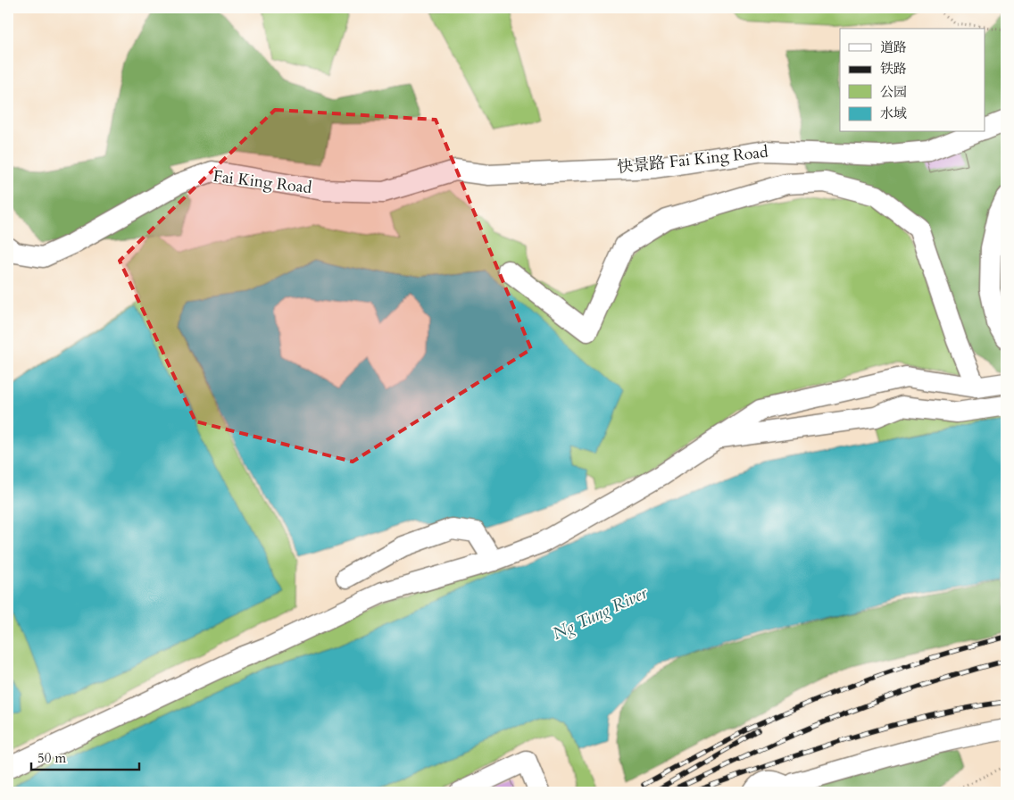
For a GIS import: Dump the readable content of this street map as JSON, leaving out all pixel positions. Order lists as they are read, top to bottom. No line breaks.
{"streets":{"street":["Fai King Road"]},"water":["Ng Tung River"],"legend":["道路","铁路","公园","水域"],"scale_bar":"50 m"}
